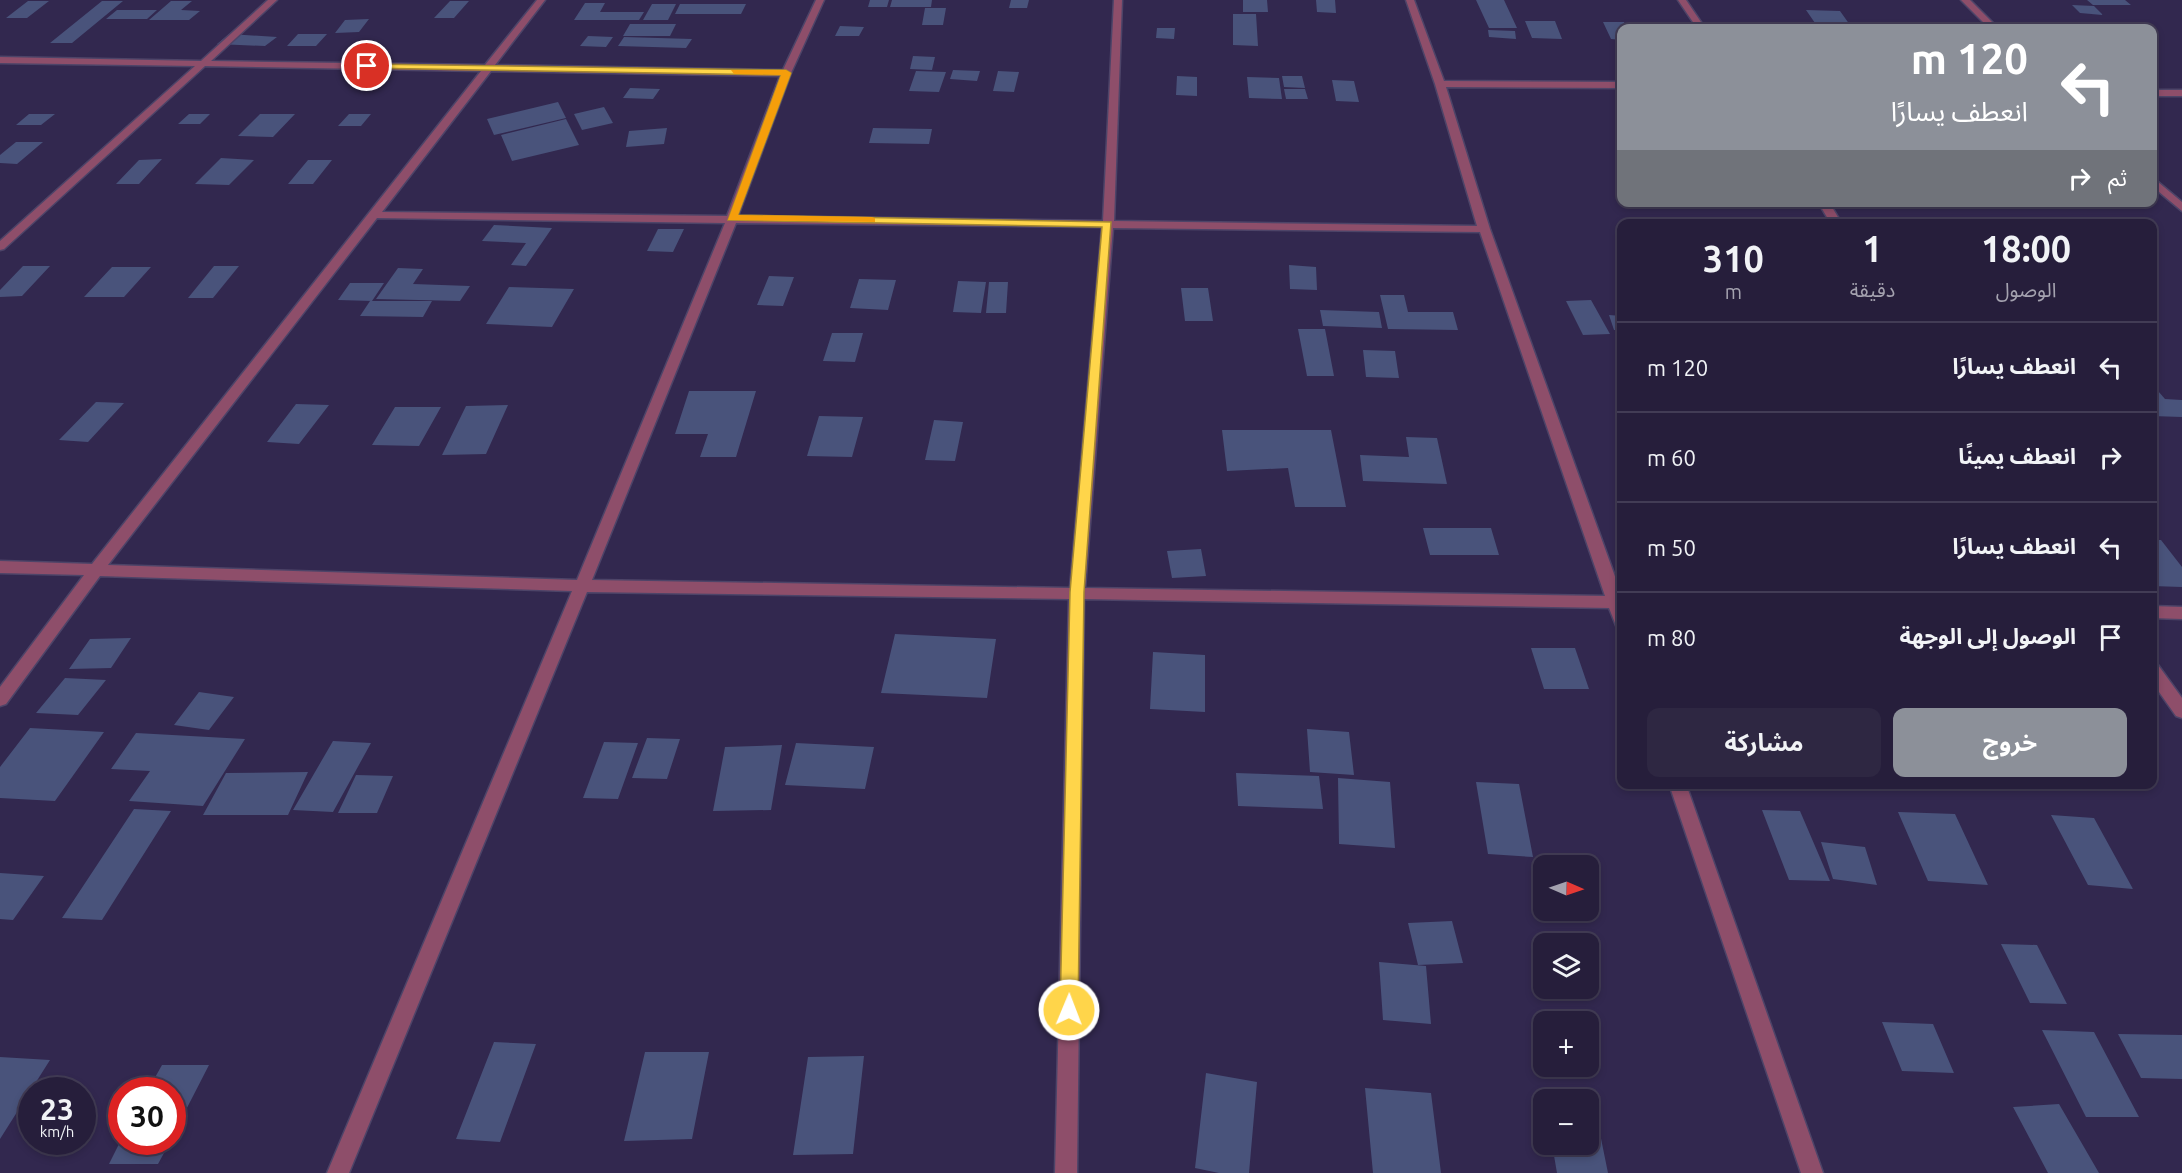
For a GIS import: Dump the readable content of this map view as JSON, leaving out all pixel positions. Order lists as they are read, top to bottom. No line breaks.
{"north":"right","page":{"turn":["120 m","انعطف يسارًا"],"then":"ثم","eta":["18:00","الوصول","1","دقيقة","310","m"],"list":[{"name":"انعطف يسارًا","value":"120 m"},{"name":"انعطف يمينًا","value":"60 m"},{"name":"انعطف يسارًا","value":"50 m"},{"name":"الوصول إلى الوجهة","value":"80 m"}],"buttons":["خروج","مشاركة"],"map_buttons":["+","−"],"speed":"23 km/h","limit":"30"}}
